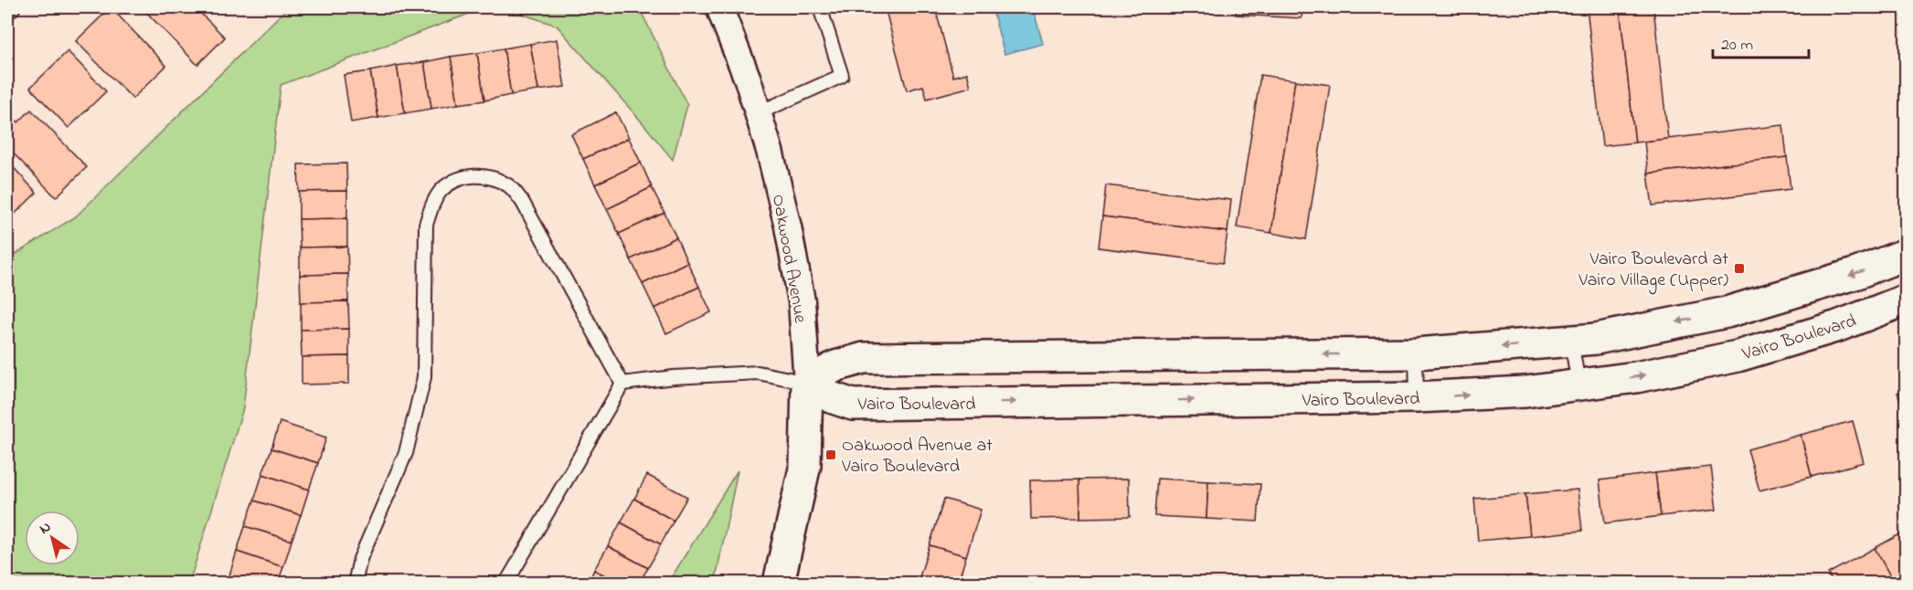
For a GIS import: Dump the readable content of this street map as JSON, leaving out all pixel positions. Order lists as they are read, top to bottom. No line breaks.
{"streets":{"street":["Oakwood Avenue","Vairo Boulevard"]},"crossings":[["Oakwood Avenue","Vairo Boulevard"]],"places":{"transit":["Vairo Boulevard at Vairo Village (Upper)","Oakwood Avenue at Vairo Boulevard"]},"scale_bar":"20 m","north":"top left"}
